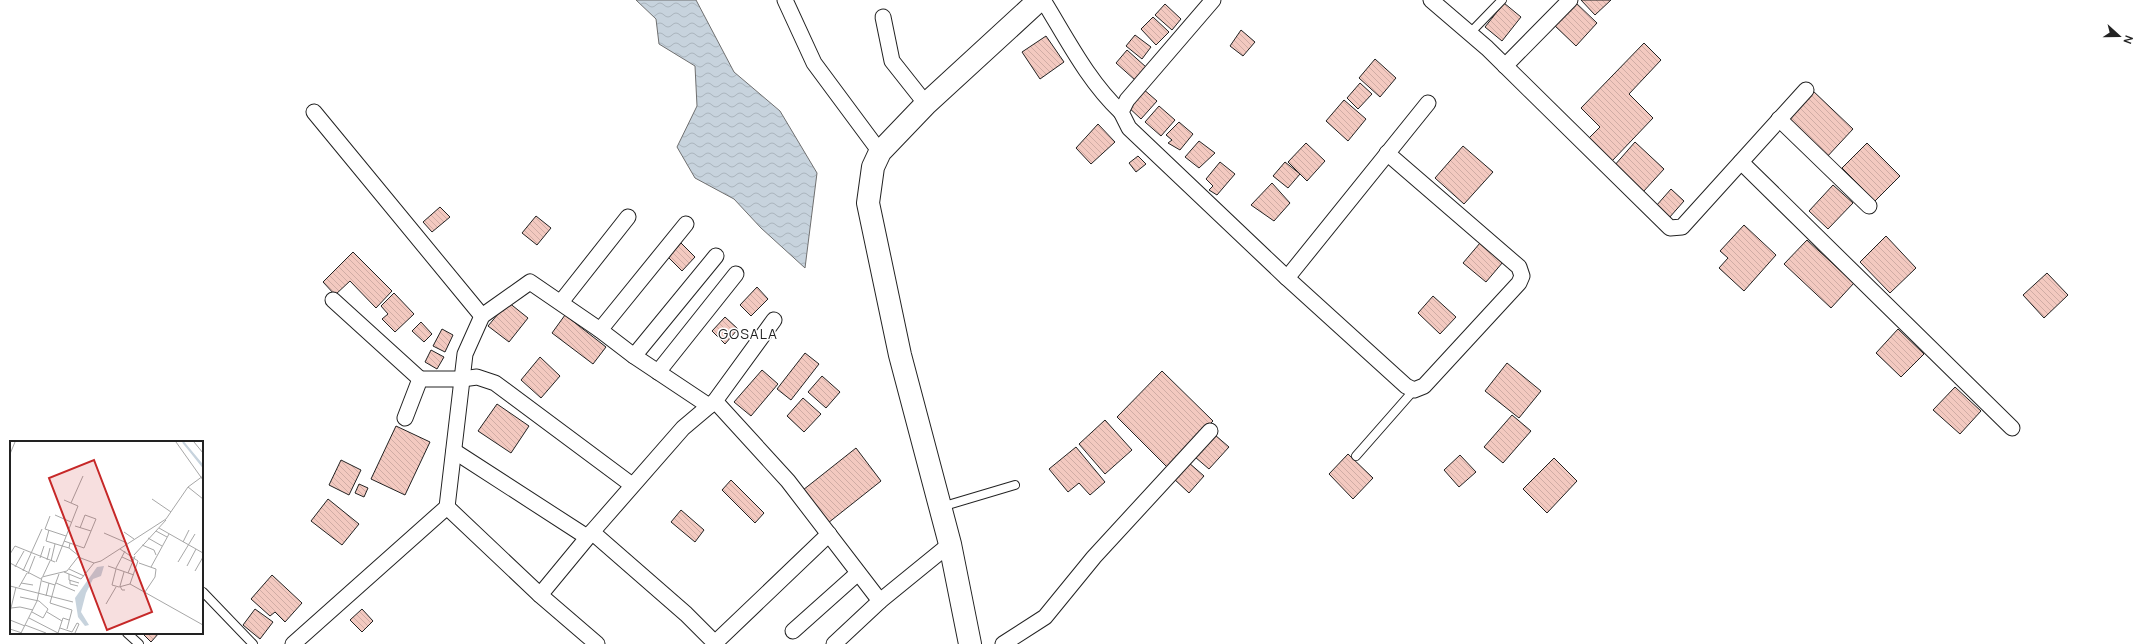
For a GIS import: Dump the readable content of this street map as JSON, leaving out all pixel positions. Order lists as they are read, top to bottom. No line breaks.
{"districts":["GOSALA"],"north":"right"}
